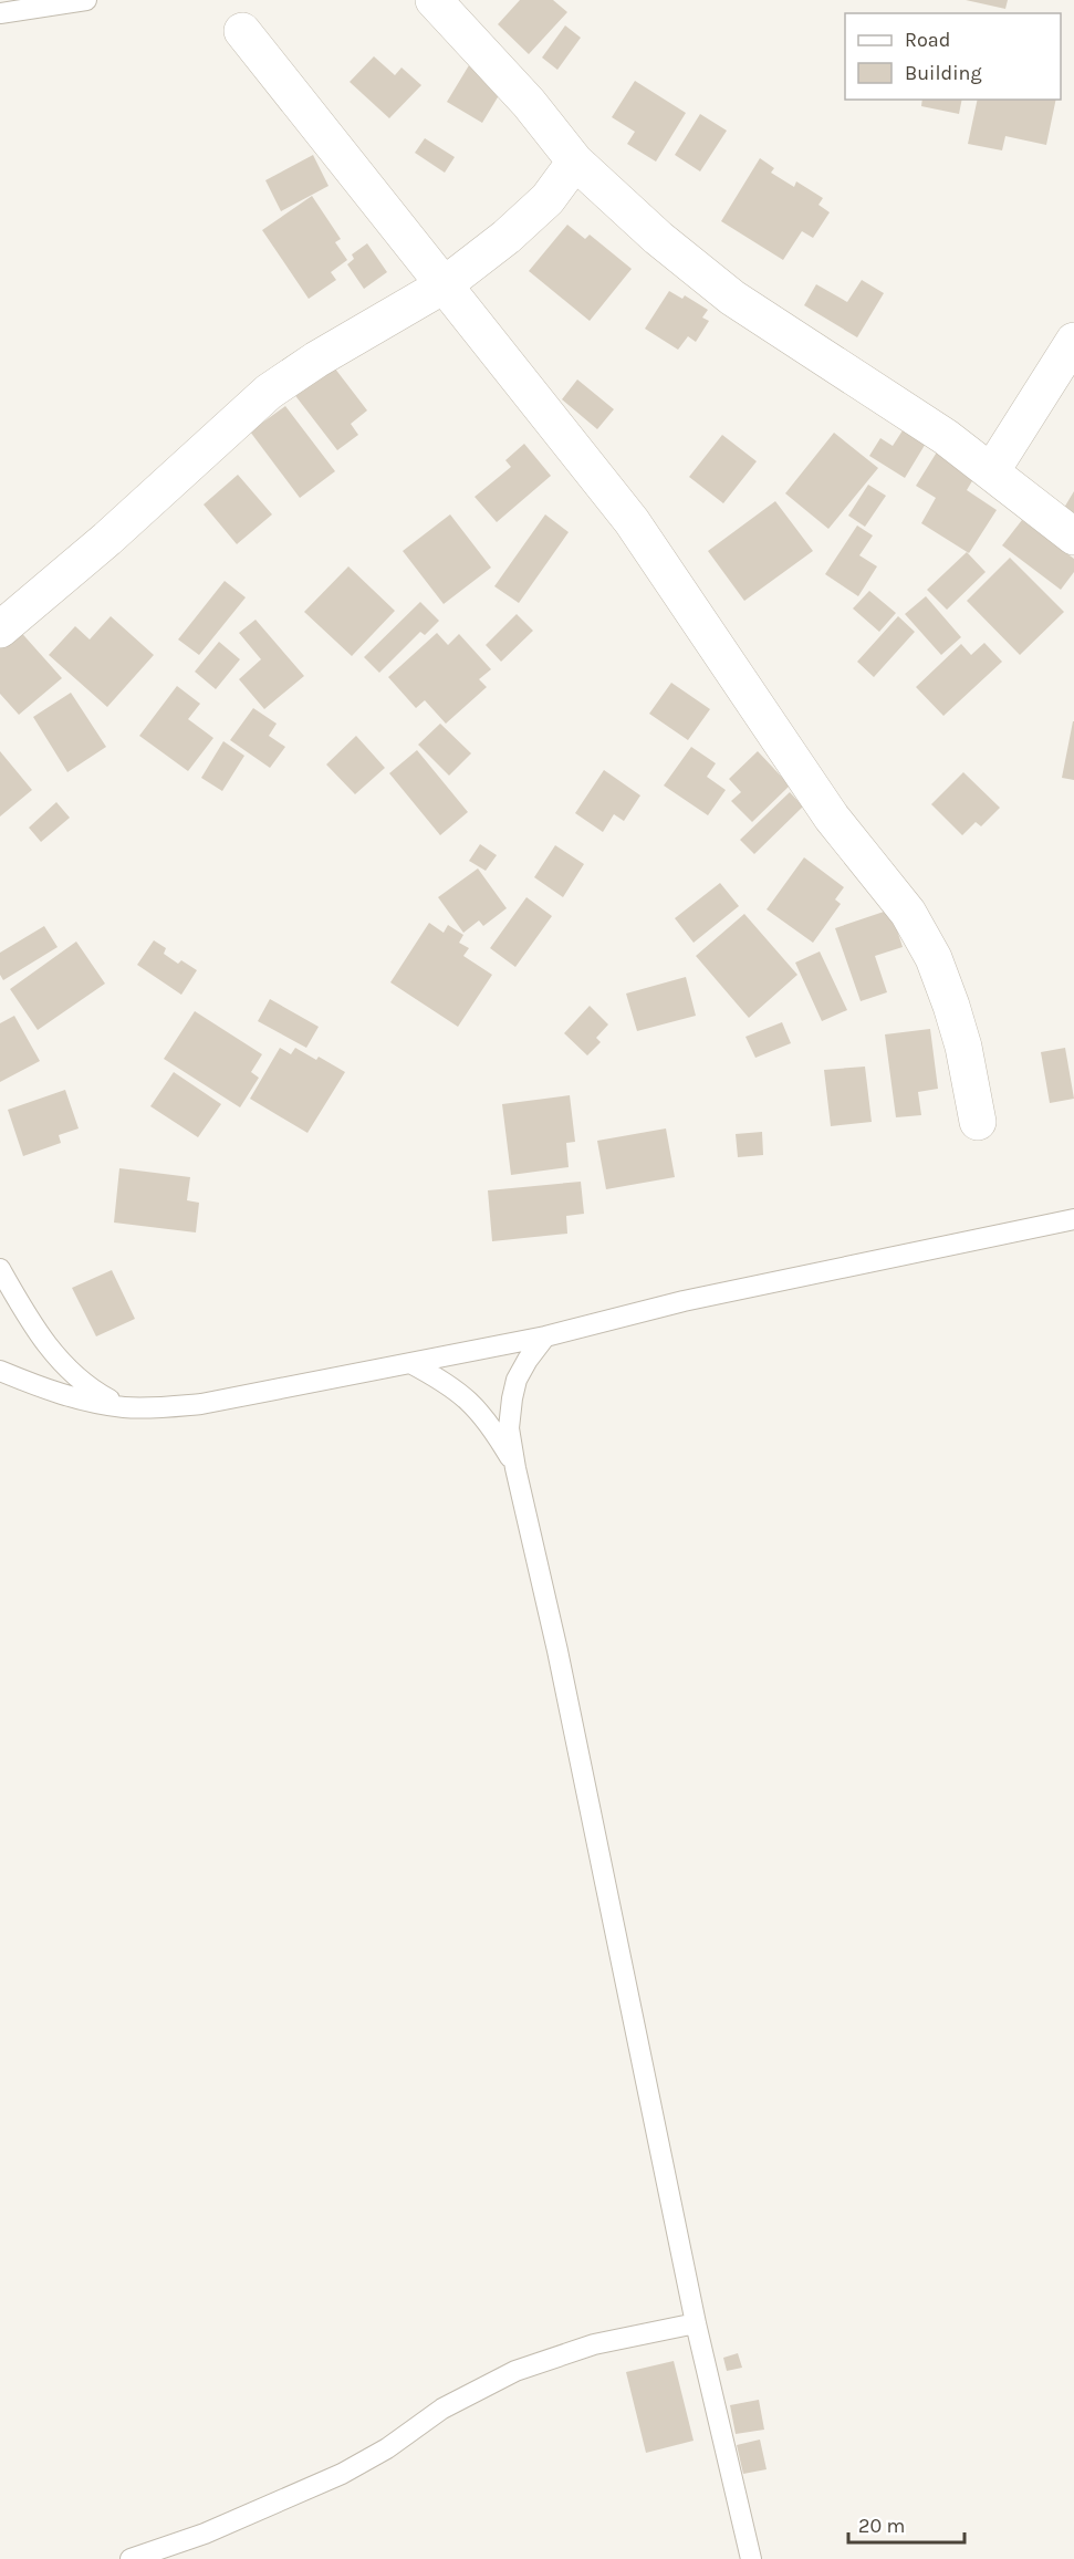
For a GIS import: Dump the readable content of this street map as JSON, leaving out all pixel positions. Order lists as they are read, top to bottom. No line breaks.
{"legend":["Road","Building"],"scale_bar":"20 m"}
